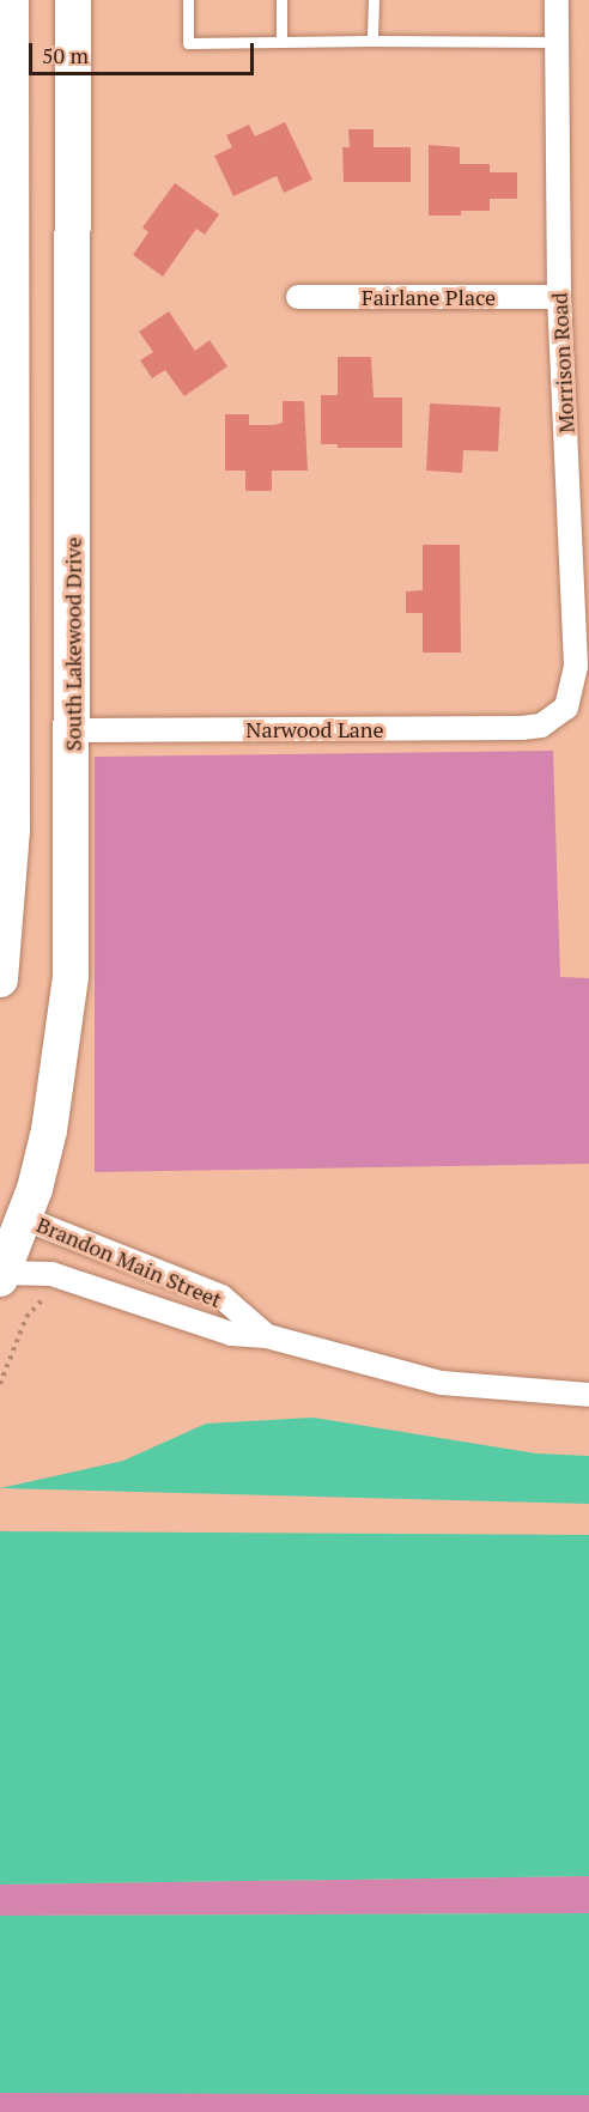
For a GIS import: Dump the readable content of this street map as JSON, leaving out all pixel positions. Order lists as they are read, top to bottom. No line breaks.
{"streets":{"main road":["South Lakewood Drive"],"street":["Fairlane Place","Morrison Road","Narwood Lane","Brandon Main Street"]},"crossings":[["Fairlane Place","Morrison Road"],["Morrison Road","Narwood Lane"],["South Lakewood Drive","Narwood Lane"],["South Lakewood Drive","Brandon Main Street"]],"scale_bar":"50 m"}
